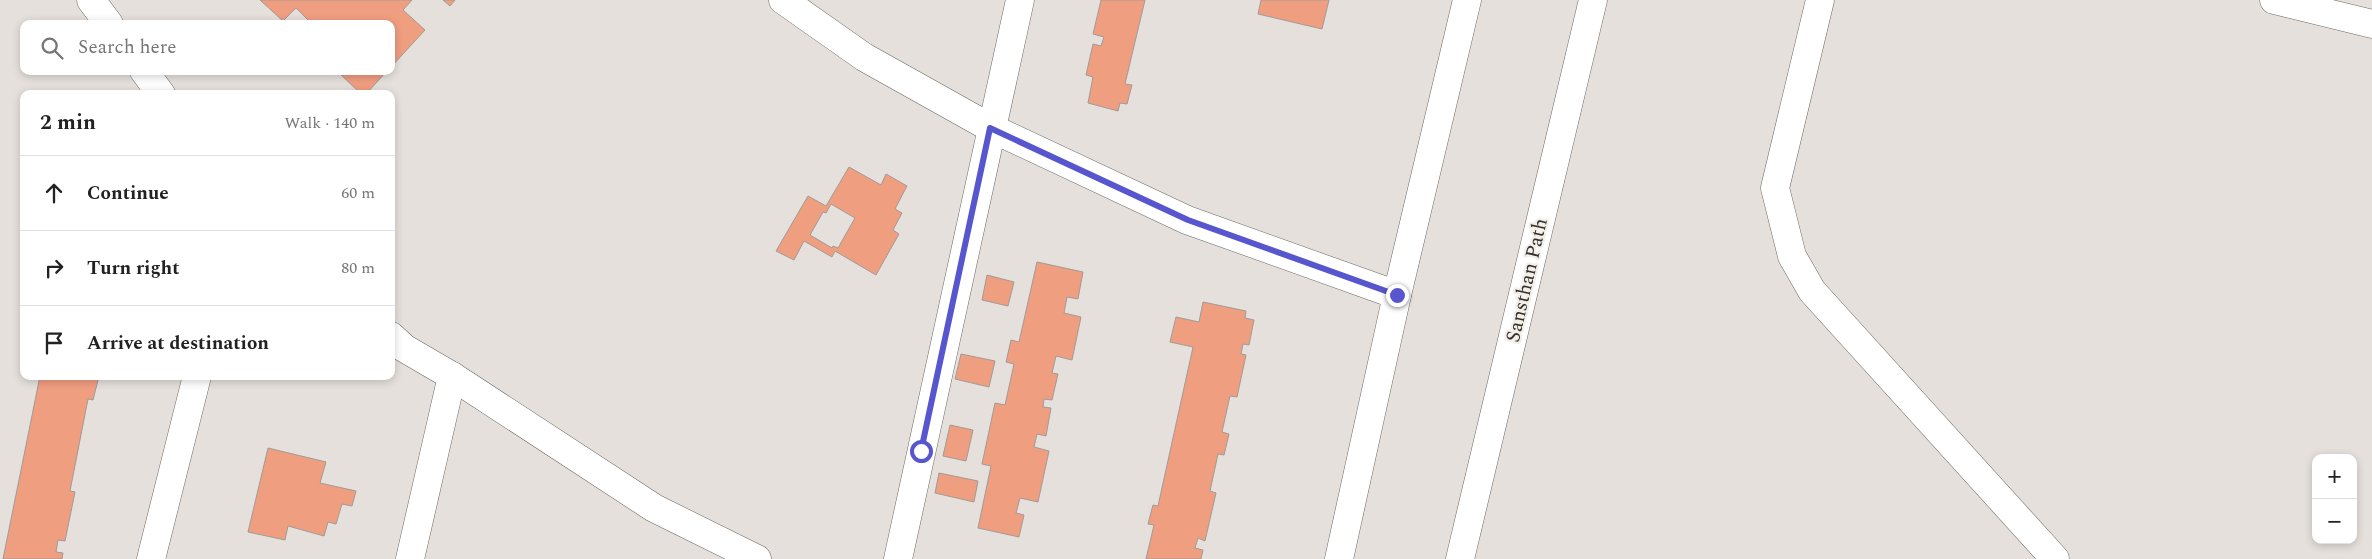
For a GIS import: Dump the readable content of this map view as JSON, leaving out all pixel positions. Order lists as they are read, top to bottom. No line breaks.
{"streets":{"street":["Sansthan Path"]},"page":{"search":"Search here","heading":["2 min","Walk · 140 m"],"list":[["Continue","60 m"],["Turn right","80 m"],"Arrive at destination"],"map_buttons":["+","−"]}}
